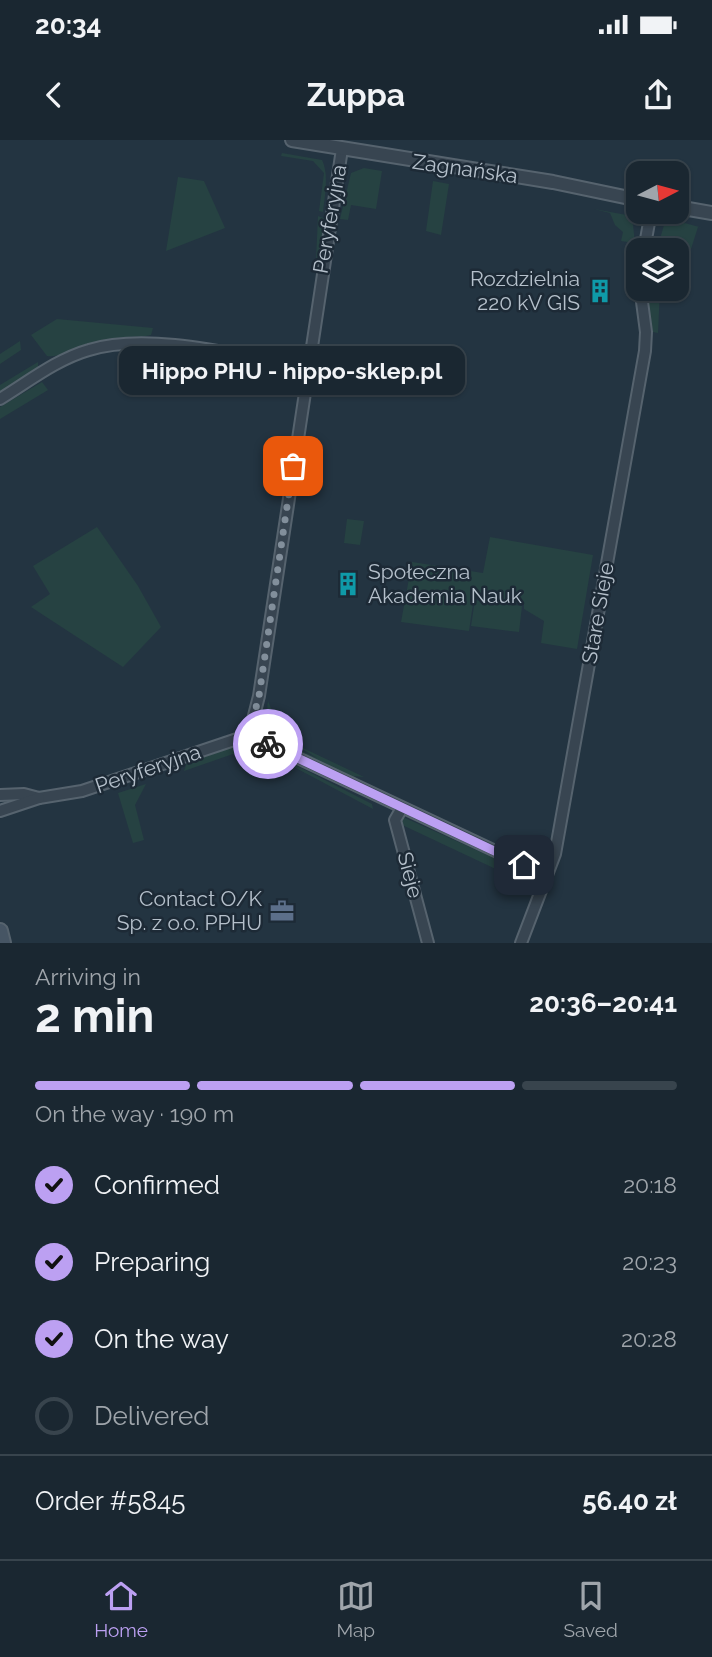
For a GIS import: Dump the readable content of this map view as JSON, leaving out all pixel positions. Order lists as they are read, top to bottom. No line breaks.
{"streets":{"street":["Zagnańska","Peryferyjna","Stare Sieje","Sieje"]},"crossings":[["Zagnańska","Peryferyjna"]],"places":{"building":["Rozdzielnia 220 kV GIS","Społeczna Akademia Nauk"],"other":["Hippo PHU - hippo-sklep.pl"],"office":["Contact O/K Sp. z o.o. PPHU"]},"north":"right","page":{"status":"20:34","header":"Zuppa","bubble":"Hippo PHU - hippo-sklep.pl","heading":["2 min","Arriving in","20:36–20:41"],"panel":["Order #5845","56.40 zł"],"bar":"On the way · 190 m","list":[["Confirmed","20:18"],["Preparing","20:23"],["On the way","20:28"],"Delivered"],"tabs":["Home","Map","Saved"]}}
